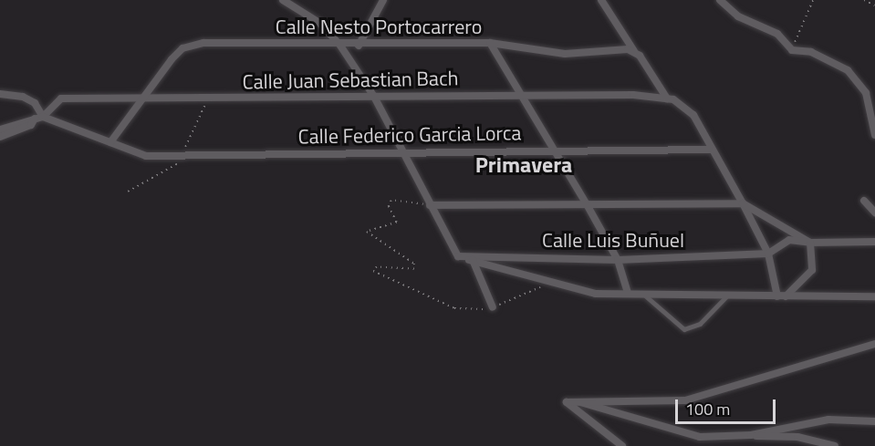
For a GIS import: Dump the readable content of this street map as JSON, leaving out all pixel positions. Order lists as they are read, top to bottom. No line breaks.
{"streets":{"street":["Calle Nesto Portocarrero","Calle Juan Sebastian Bach","Calle Federico Garcia Lorca","Calle Luis Buñuel"]},"crossings":[["Calle Nesto Portocarrero","Calle Juan Sebastian Bach"],["Calle Nesto Portocarrero","Calle Federico Garcia Lorca"],["Calle Juan Sebastian Bach","Calle Federico Garcia Lorca"]],"districts":["Primavera"],"scale_bar":"100 m"}
